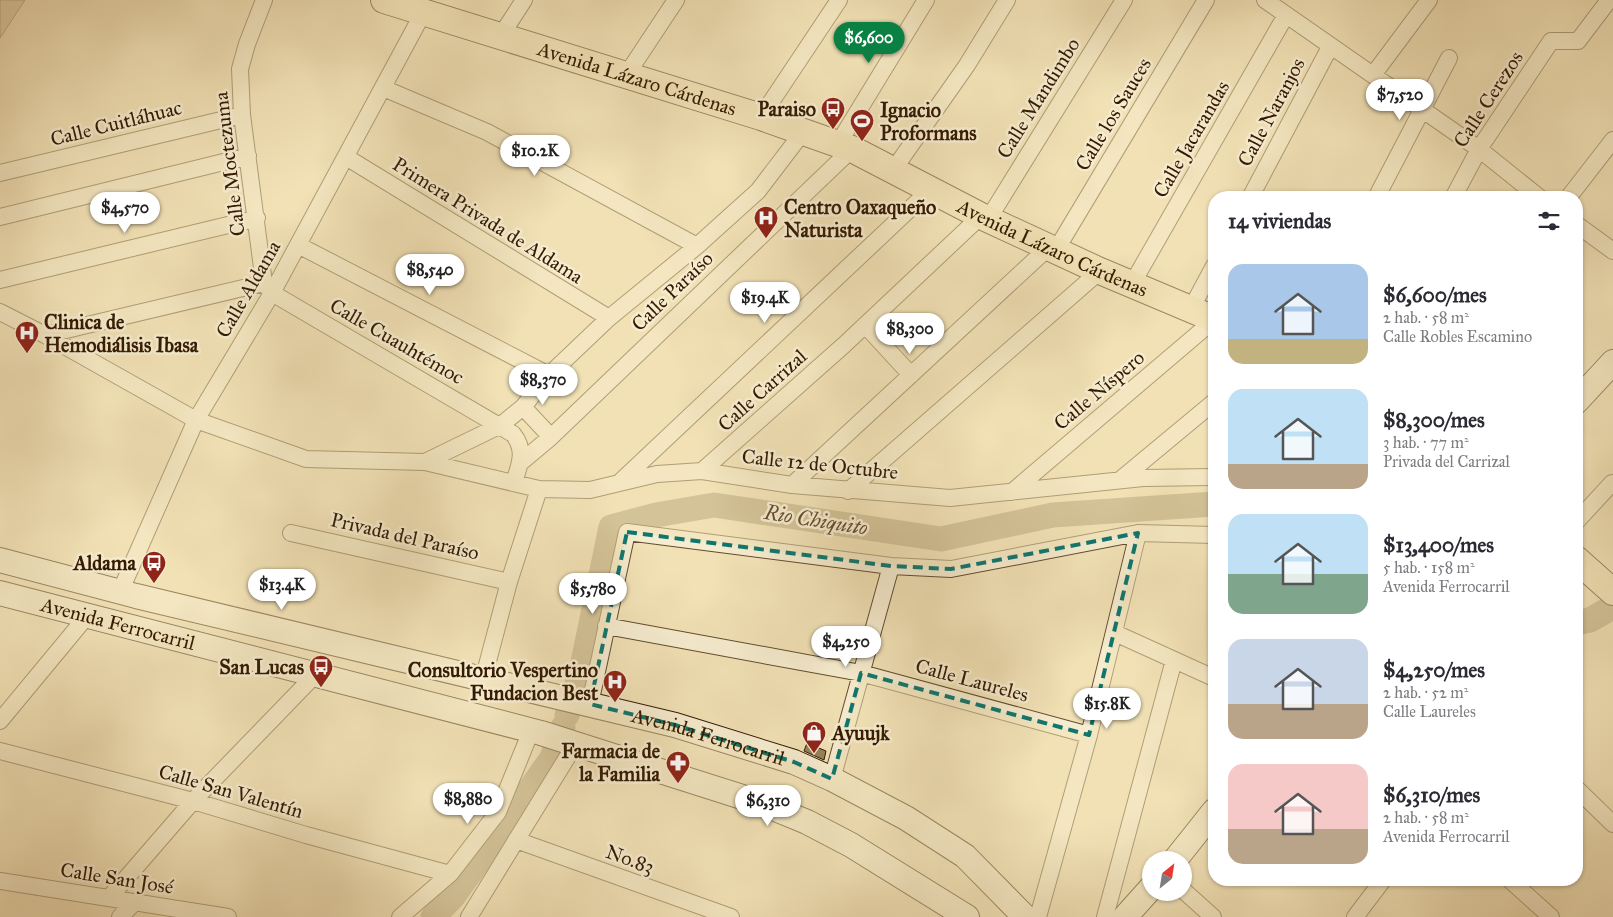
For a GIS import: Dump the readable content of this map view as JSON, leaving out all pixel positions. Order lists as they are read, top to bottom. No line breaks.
{"streets":{"main road":["Avenida Lázaro Cárdenas","Avenida Ferrocarril"],"street":["Calle Mandimbo","Calle Cerezos","Calle Naranjos","Calle los Sauces","Calle Cuitláhuac","Calle Jacarandas","Calle Moctezuma","Primera Privada de Aldama","Calle Aldama","Calle Paraíso","Calle Cuauhtémoc","Calle Carrizal","Calle Níspero","Calle 12 de Octubre","Privada del Paraíso","Calle Laureles","Calle San Valentín","No.83","Calle San José"]},"crossings":[["Avenida Lázaro Cárdenas","Calle Mandimbo"],["Avenida Lázaro Cárdenas","Calle los Sauces"],["Avenida Lázaro Cárdenas","Calle Jacarandas"],["Avenida Lázaro Cárdenas","Calle Aldama"],["Avenida Lázaro Cárdenas","Calle Paraíso"],["Avenida Lázaro Cárdenas","Calle Carrizal"],["Avenida Lázaro Cárdenas","Calle Níspero"],["Avenida Lázaro Cárdenas","Calle 12 de Octubre"],["Calle Mandimbo","Calle Carrizal"],["Calle los Sauces","Calle 12 de Octubre"],["Calle Cuitláhuac","Calle Moctezuma"],["Calle Moctezuma","Calle Aldama"],["Calle Moctezuma","Calle Cuauhtémoc"],["Primera Privada de Aldama","Calle Aldama"],["Primera Privada de Aldama","Calle 12 de Octubre"],["Calle Aldama","Calle Cuauhtémoc"],["Calle Aldama","Calle 12 de Octubre"],["Calle Aldama","Avenida Ferrocarril"],["Calle Paraíso","Calle Cuauhtémoc"],["Calle Cuauhtémoc","Calle 12 de Octubre"],["Calle Carrizal","Calle 12 de Octubre"],["Calle Níspero","Calle 12 de Octubre"]],"water":["Rio Chiquito"],"places":{"bus stop":["Paraiso","Aldama","San Lucas"],"sports":["Ignacio Proformans"],"hospital":["Centro Oaxaqueño Naturista","Clinica de Hemodiálisis Ibasa","Consultorio Vespertino Fundacion Best"],"shop":["Ayuujk"],"pharmacy":["Farmacia de la Familia"]},"north":"top right","page":{"price":["$6,600","$7,520","$10.2K","$4,570","$8,540","$19.4K","$8,300","$8,370","$13.4K","$5,780","$4,250","$15.8K","$8,880","$6,310"],"heading":"14 viviendas","list":[{"name":"$6,600/mes","note":"2 hab. · 58 m² · Calle Robles Escamino"},{"name":"$8,300/mes","note":"3 hab. · 77 m² · Privada del Carrizal"},{"name":"$13,400/mes","note":"5 hab. · 158 m² · Avenida Ferrocarril"},{"name":"$4,250/mes","note":"2 hab. · 52 m² · Calle Laureles"},{"name":"$6,310/mes","note":"2 hab. · 58 m² · Avenida Ferrocarril"}]}}
